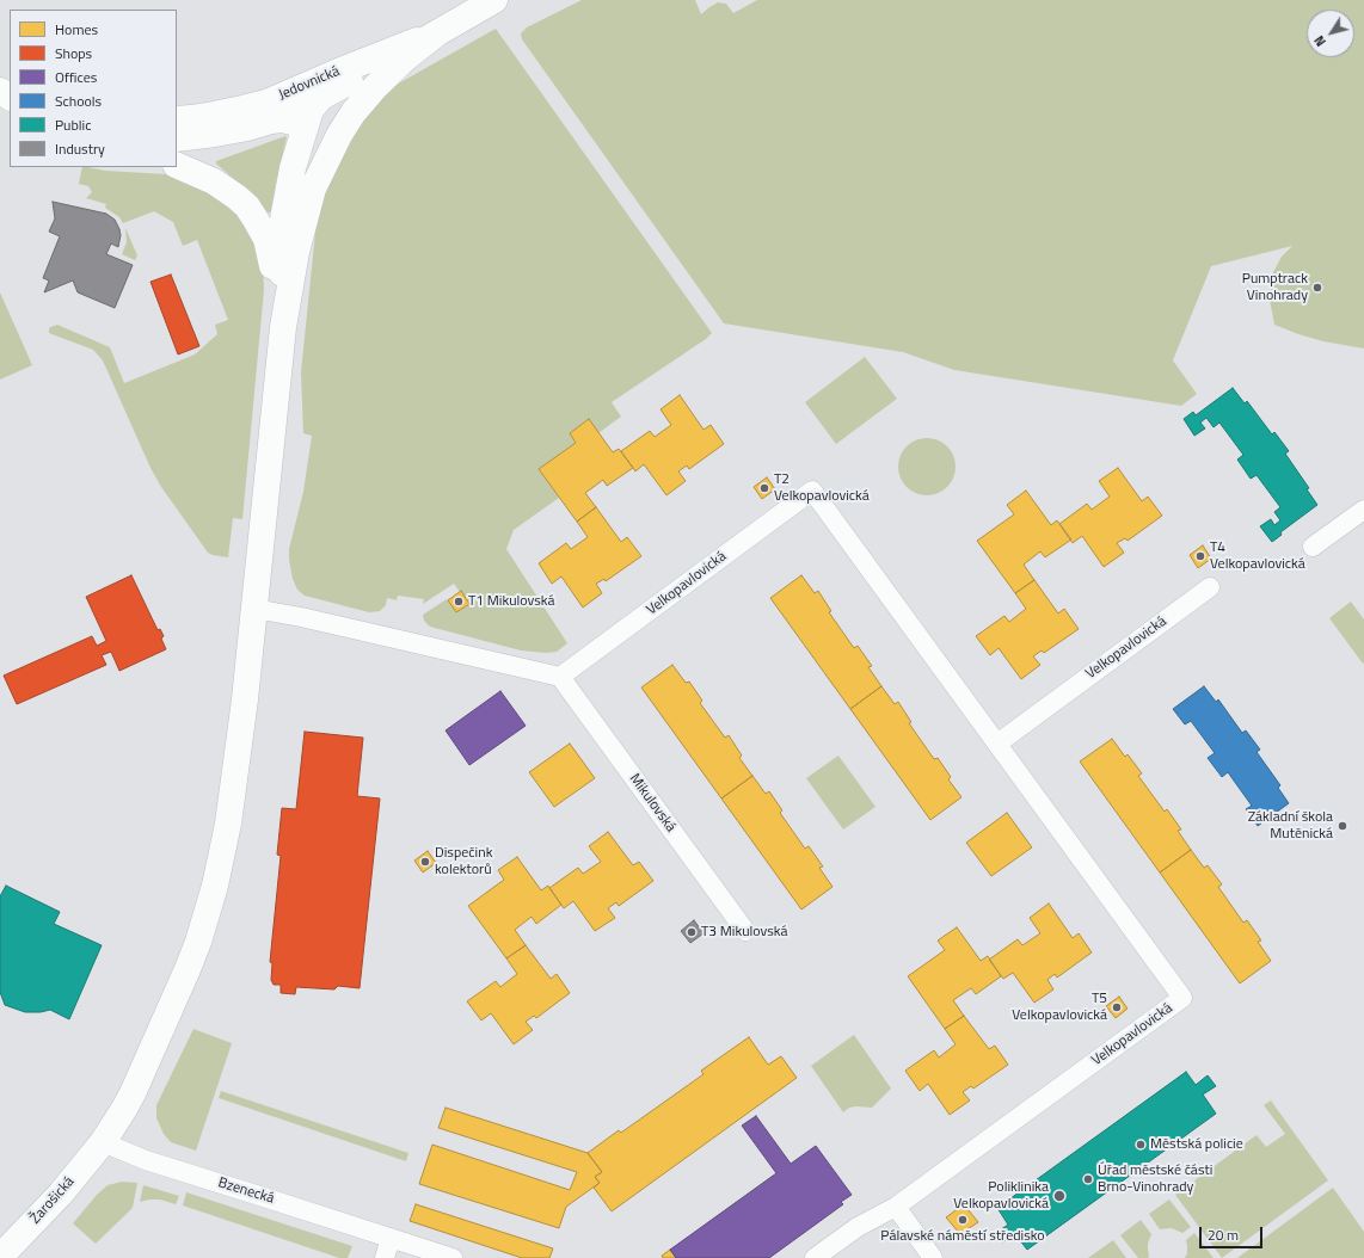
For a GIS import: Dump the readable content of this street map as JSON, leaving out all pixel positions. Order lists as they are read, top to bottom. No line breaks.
{"streets":{"main road":["Jedovnická","Žarošická"],"street":["Velkopavlovická","Mikulovská","Bzenecká"]},"crossings":[["Velkopavlovická","Mikulovská"],["Bzenecká","Žarošická"]],"places":["Pumptrack Vinohrady","T2 Velkopavlovická","T4 Velkopavlovická","T1 Mikulovská","Základní škola Mutěnická","Dispečink kolektorů","T3 Mikulovská","T5 Velkopavlovická","Městská policie","Úřad městské části Brno-Vinohrady","Poliklinika Velkopavlovická","Pálavské náměstí středisko"],"legend":["Homes","Shops","Offices","Schools","Public","Industry"],"scale_bar":"20 m","north":"bottom left"}
